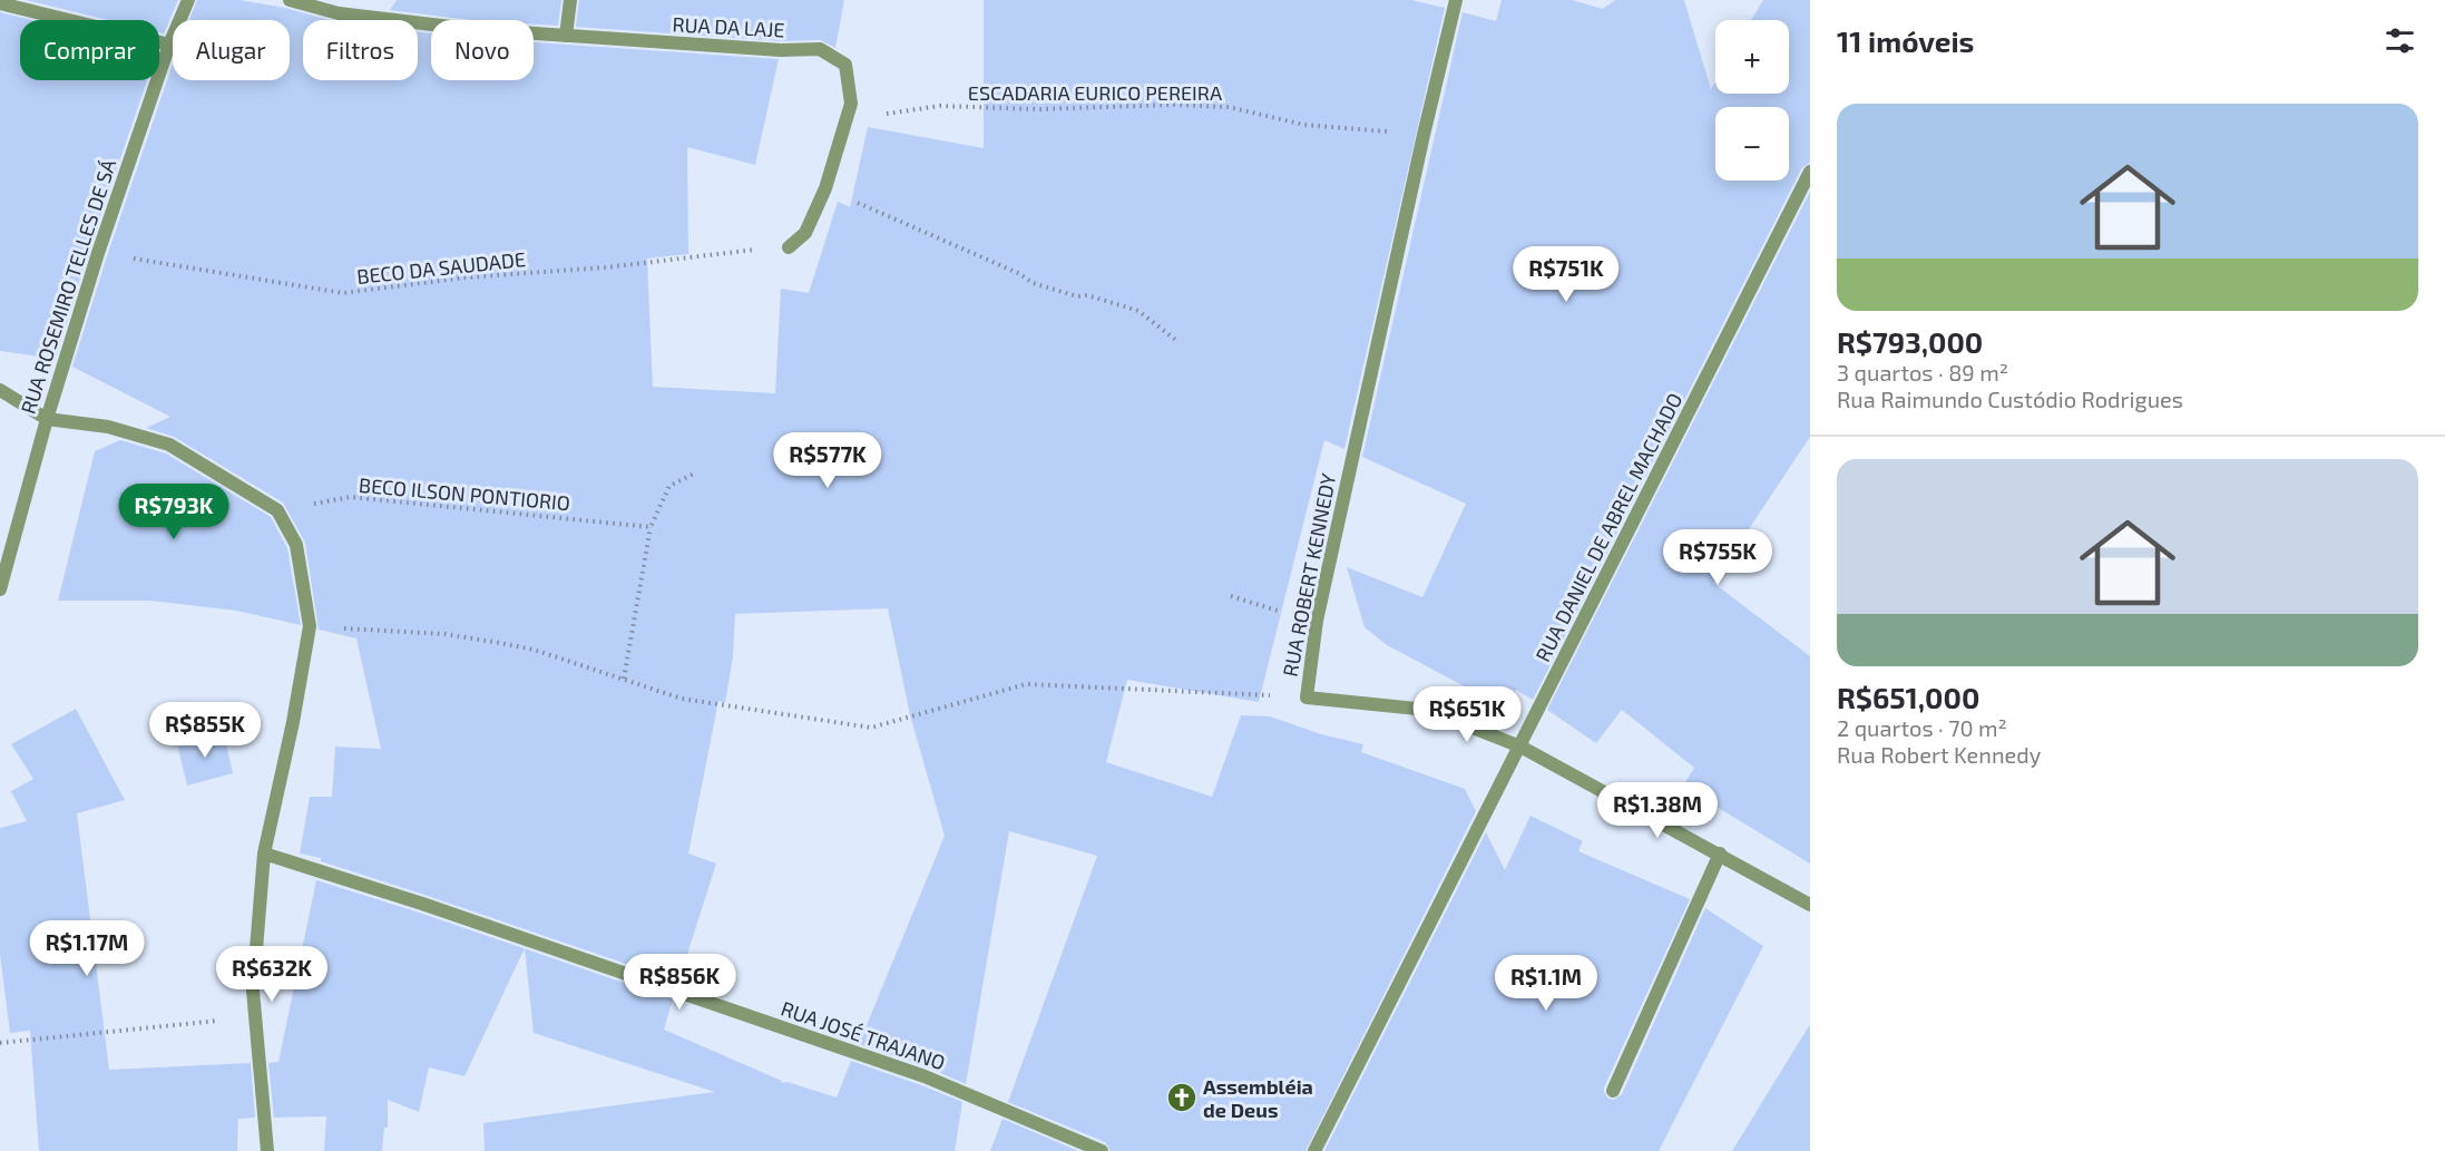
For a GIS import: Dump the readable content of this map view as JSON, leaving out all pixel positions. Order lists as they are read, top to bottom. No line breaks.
{"streets":{"street":["RUA DA LAJE","RUA ROSEMIRO TELLES DE SÁ","RUA DANIEL DE ABREL MACHADO","RUA ROBERT KENNEDY","RUA JOSÉ TRAJANO"],"path":["ESCADARIA EURICO PEREIRA","BECO DA SAUDADE","BECO ILSON PONTIORIO"]},"crossings":[["RUA DA LAJE","ESCADARIA EURICO PEREIRA"],["RUA DA LAJE","BECO DA SAUDADE"],["ESCADARIA EURICO PEREIRA","RUA ROBERT KENNEDY"],["BECO DA SAUDADE","RUA ROSEMIRO TELLES DE SÁ"],["RUA DANIEL DE ABREL MACHADO","RUA ROBERT KENNEDY"]],"places":{"church":["Assembléia de Deus"]},"page":{"heading":"11 imóveis","map_buttons":["+","−"],"chip":["Comprar","Alugar","Filtros","Novo"],"list":[{"name":"R$793,000","note":"3 quartos · 89 m² · Rua Raimundo Custódio Rodrigues"},{"name":"R$651,000","note":"2 quartos · 70 m² · Rua Robert Kennedy"}],"price":["R$751K","R$577K","R$793K","R$755K","R$651K","R$855K","R$1.38M","R$1.17M","R$632K","R$856K","R$1.1M"]}}
